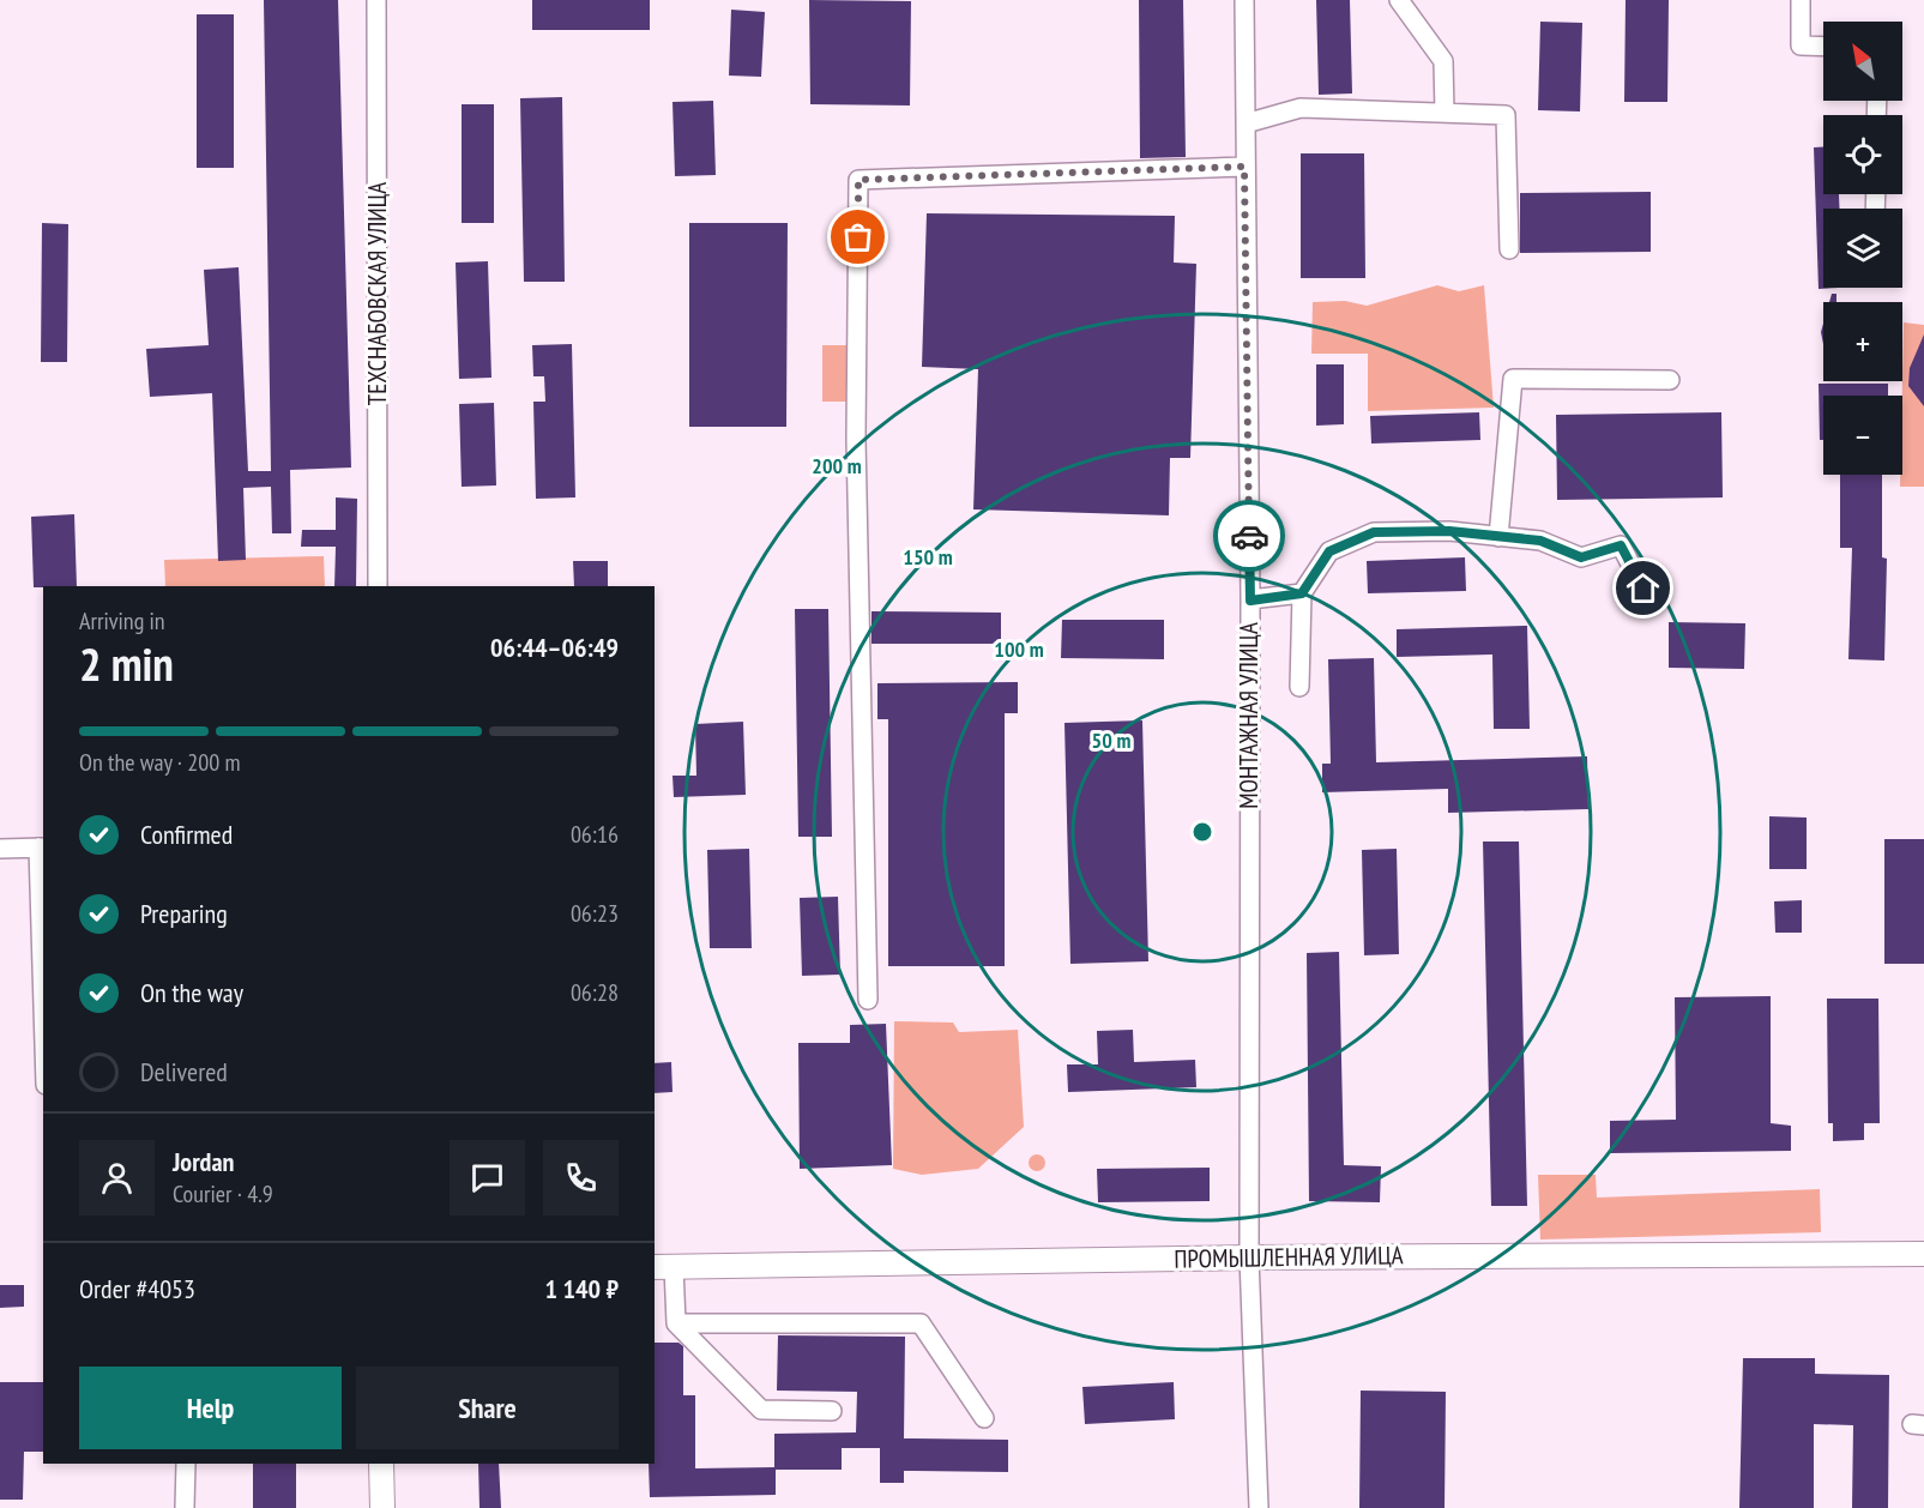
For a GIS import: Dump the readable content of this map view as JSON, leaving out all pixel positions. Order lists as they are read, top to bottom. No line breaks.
{"streets":{"main road":["ПРОМЫШЛЕННАЯ УЛИЦА"],"street":["ТЕХСНАБОВСКАЯ УЛИЦА","МОНТАЖНАЯ УЛИЦА"]},"crossings":[["МОНТАЖНАЯ УЛИЦА","ПРОМЫШЛЕННАЯ УЛИЦА"]],"north":"top left","page":{"map_buttons":["+","−"],"heading":["2 min","Arriving in","06:44–06:49"],"panel":["Jordan","Courier · 4.9","Order #4053","1 140 ₽"],"bar":"On the way · 200 m","list":[["Confirmed","06:16"],["Preparing","06:23"],["On the way","06:28"],"Delivered"],"buttons":["Help","Share"]},"rings":["200 m","150 m","100 m","50 m"]}
